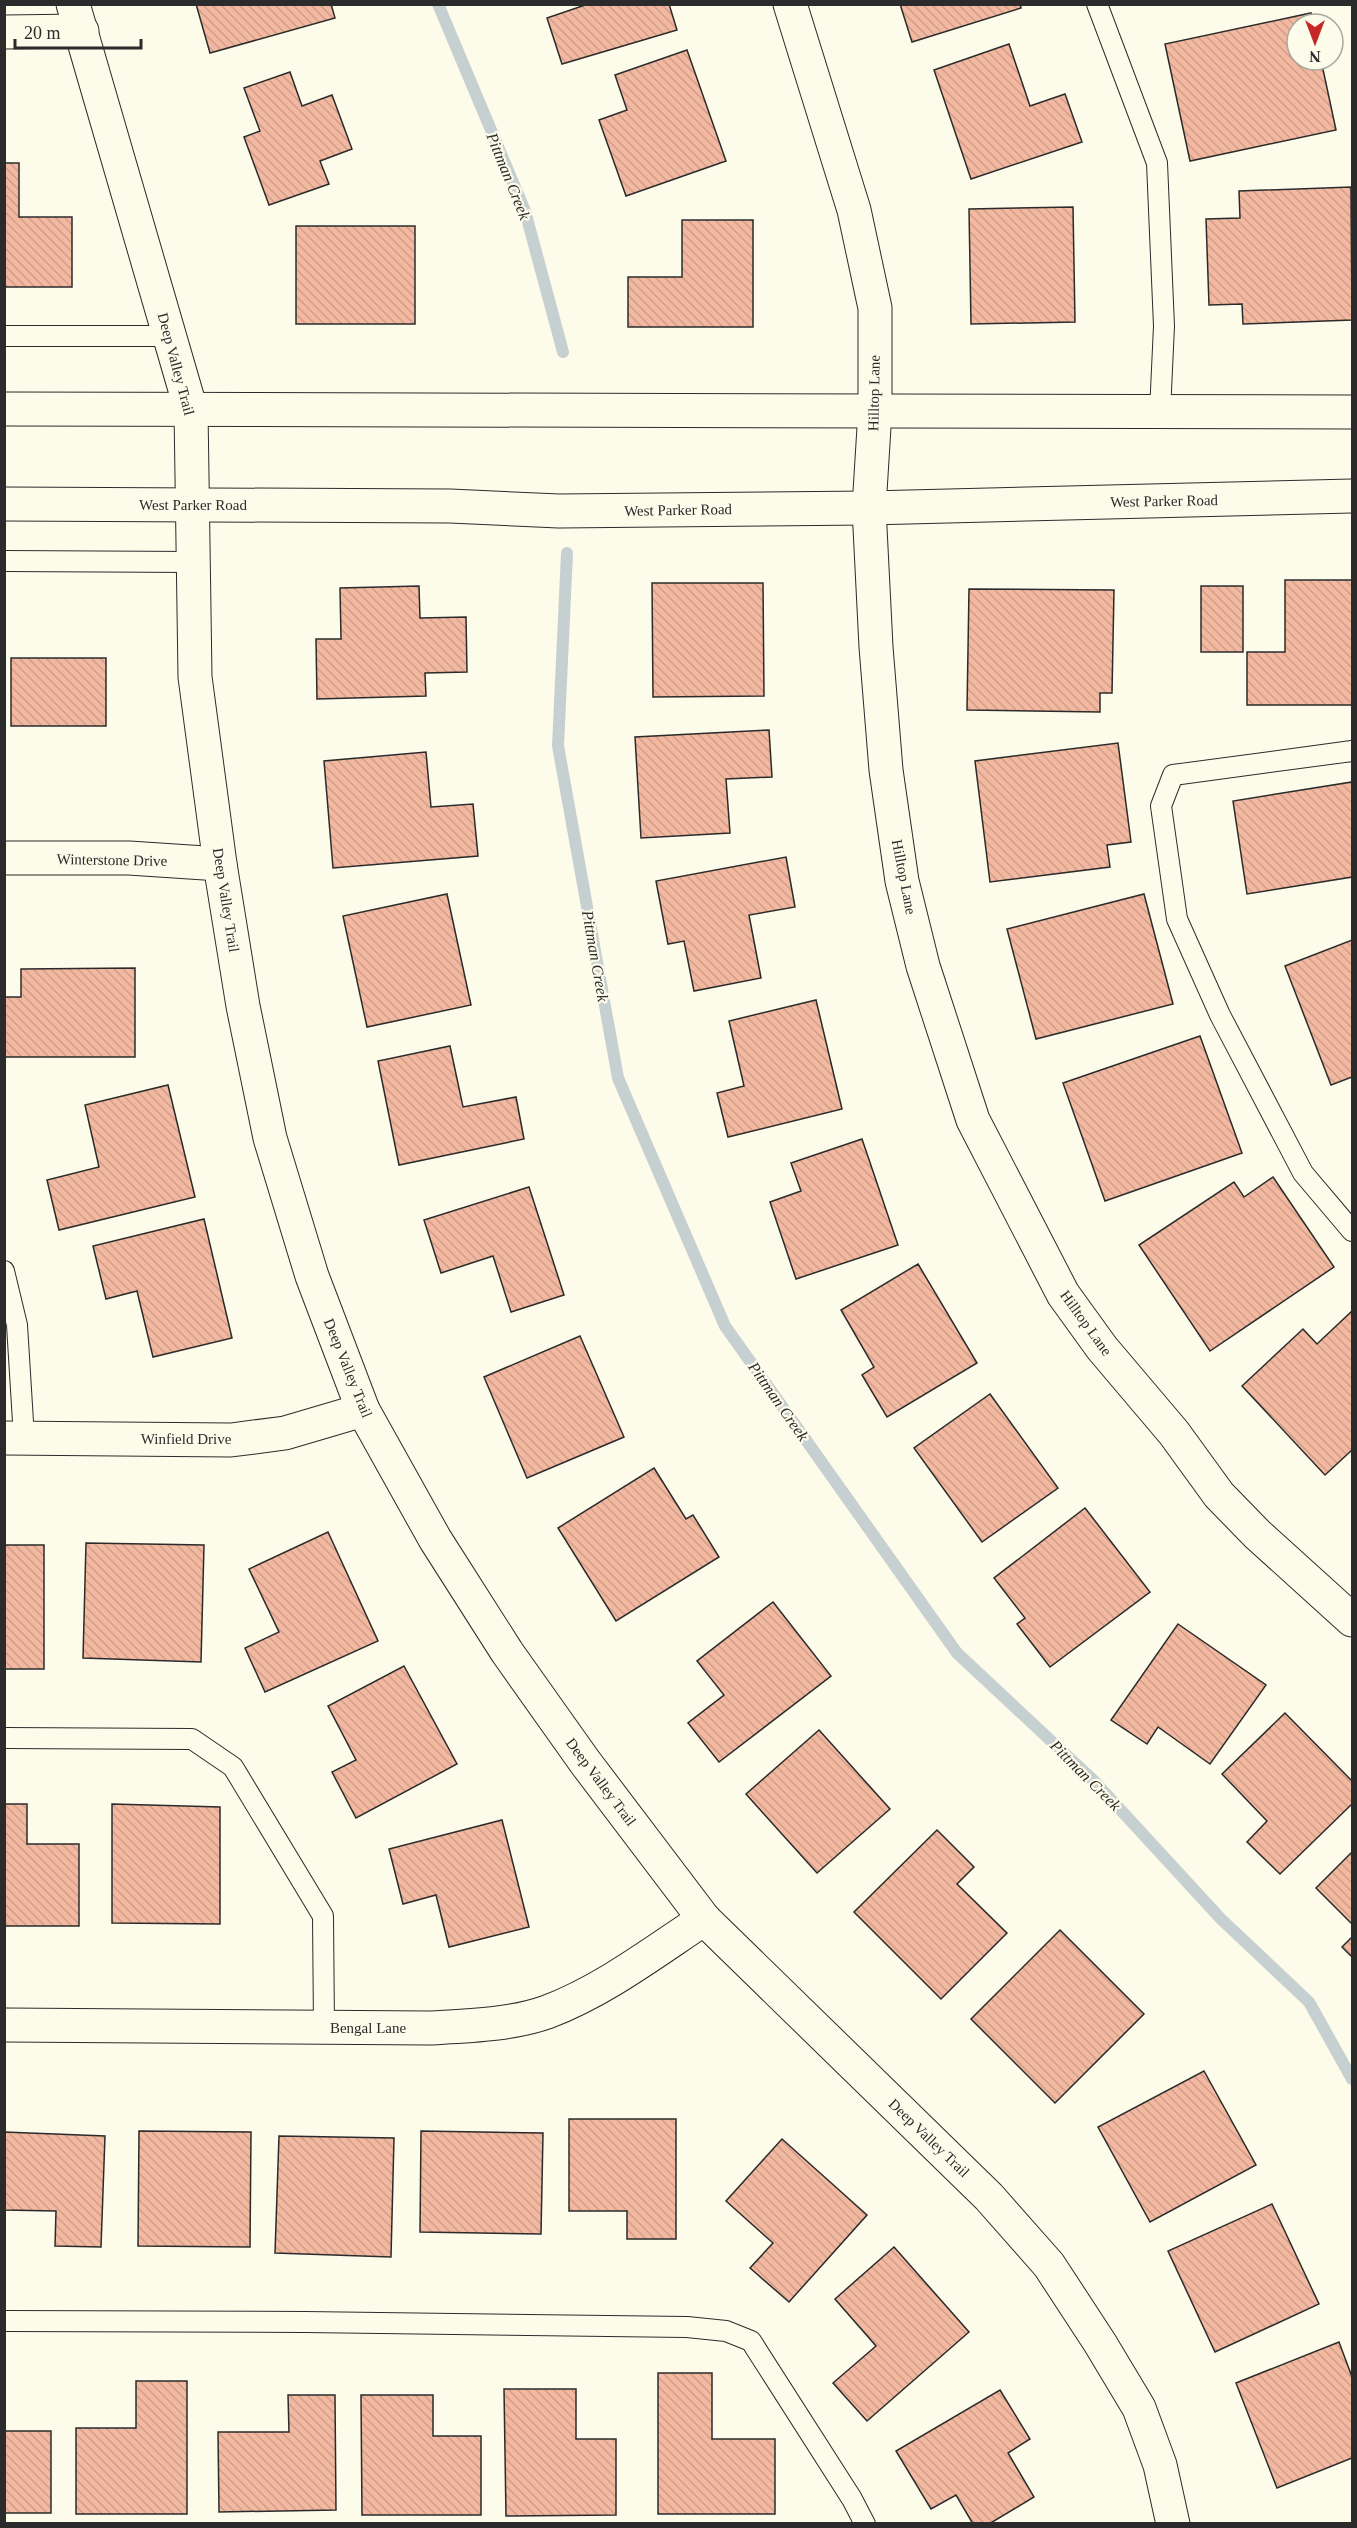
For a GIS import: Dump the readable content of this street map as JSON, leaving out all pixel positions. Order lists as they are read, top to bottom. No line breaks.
{"streets":{"street":["Deep Valley Trail","Hilltop Lane","West Parker Road","Winterstone Drive","Winfield Drive","Bengal Lane"]},"crossings":[["Deep Valley Trail","West Parker Road"],["Deep Valley Trail","Winterstone Drive"],["Deep Valley Trail","Winfield Drive"],["Deep Valley Trail","Bengal Lane"],["Hilltop Lane","West Parker Road"]],"water":["Pittman Creek"],"scale_bar":"20 m","north":"bottom"}
